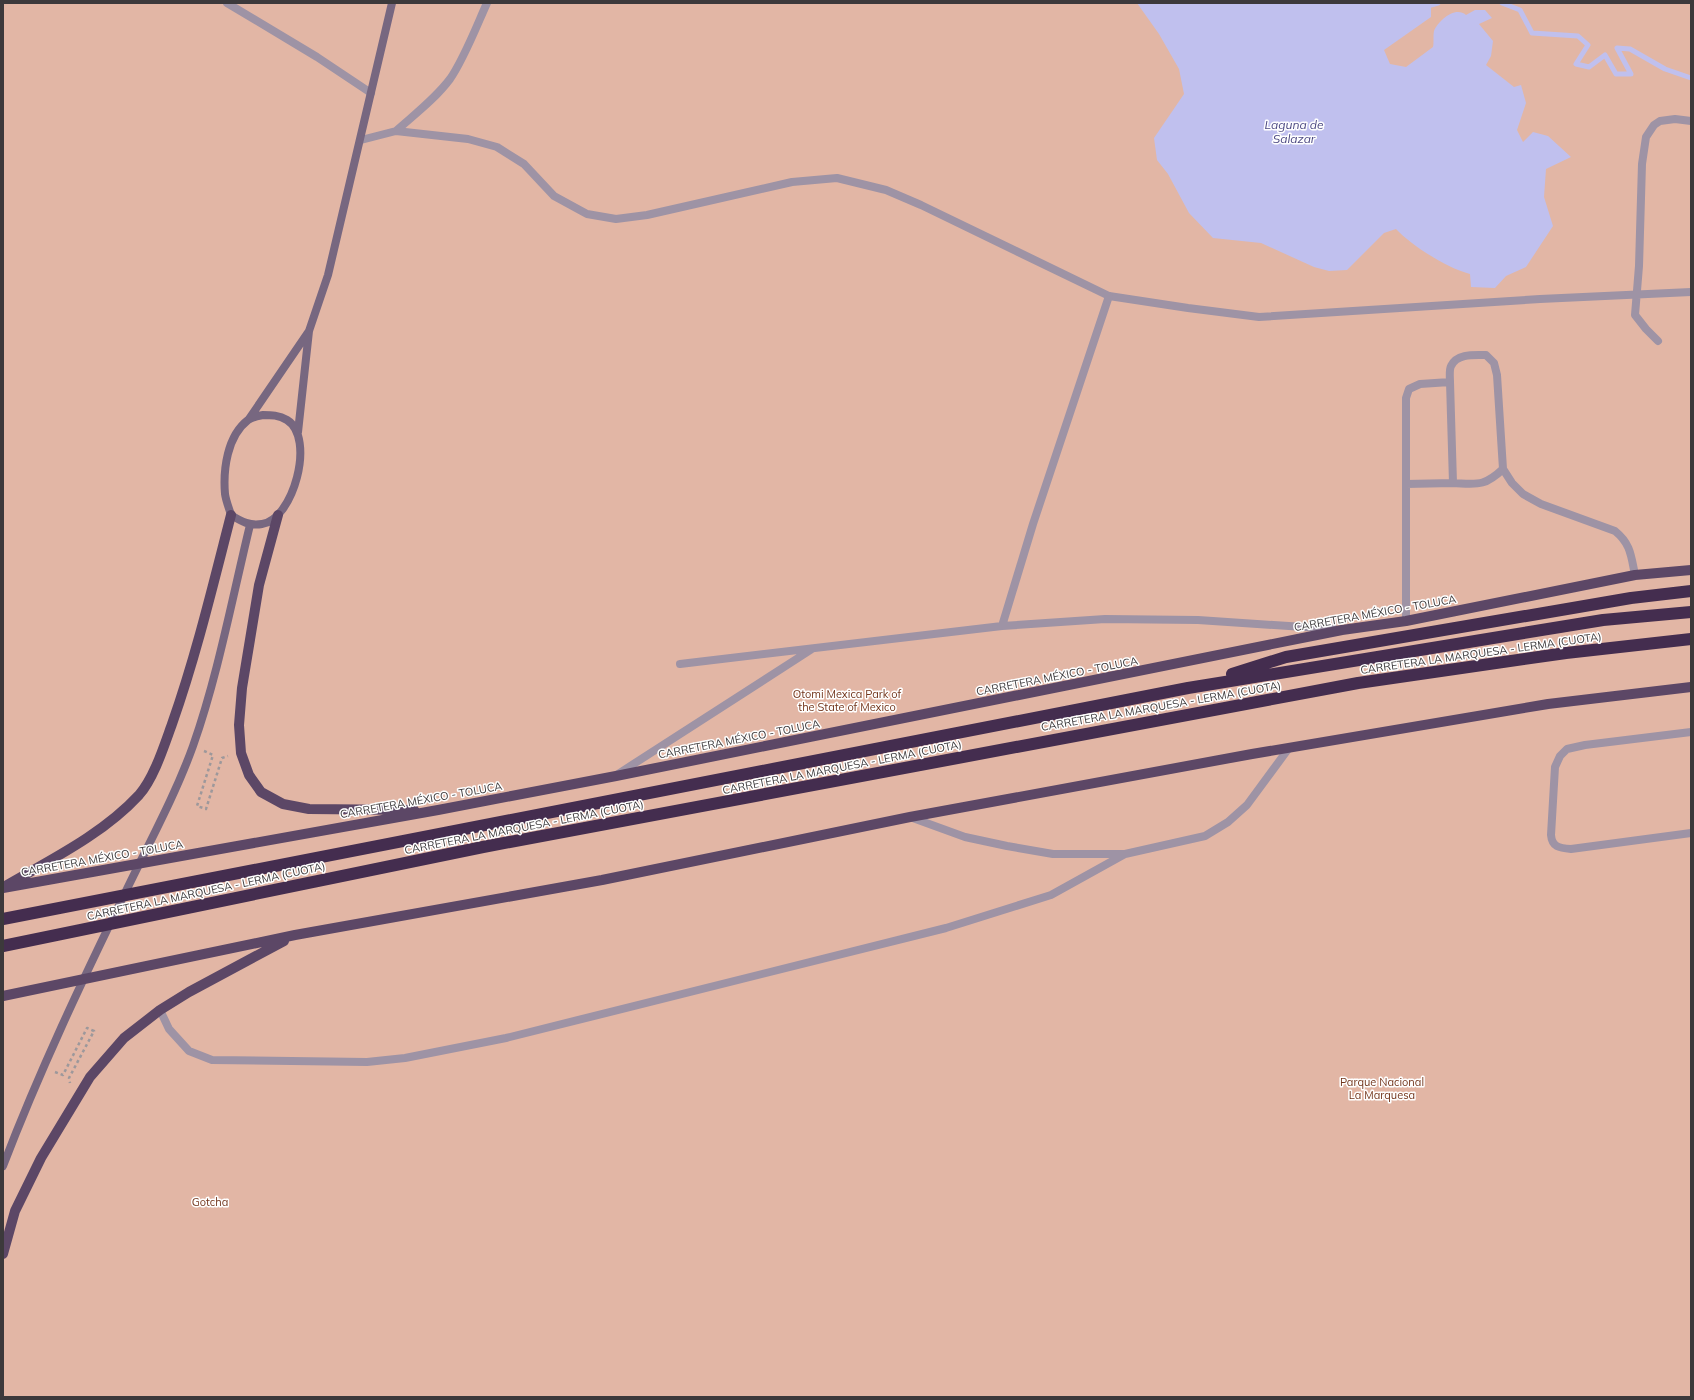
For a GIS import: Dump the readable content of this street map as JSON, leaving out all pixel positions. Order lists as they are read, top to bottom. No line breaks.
{"streets":{"highway":["CARRETERA LA MARQUESA - LERMA (CUOTA)"],"main road":["CARRETERA MÉXICO - TOLUCA"]},"water":["Laguna de Salazar"],"parks":["Otomi Mexica Park of the State of Mexico","Parque Nacional La Marquesa","Gotcha"]}
